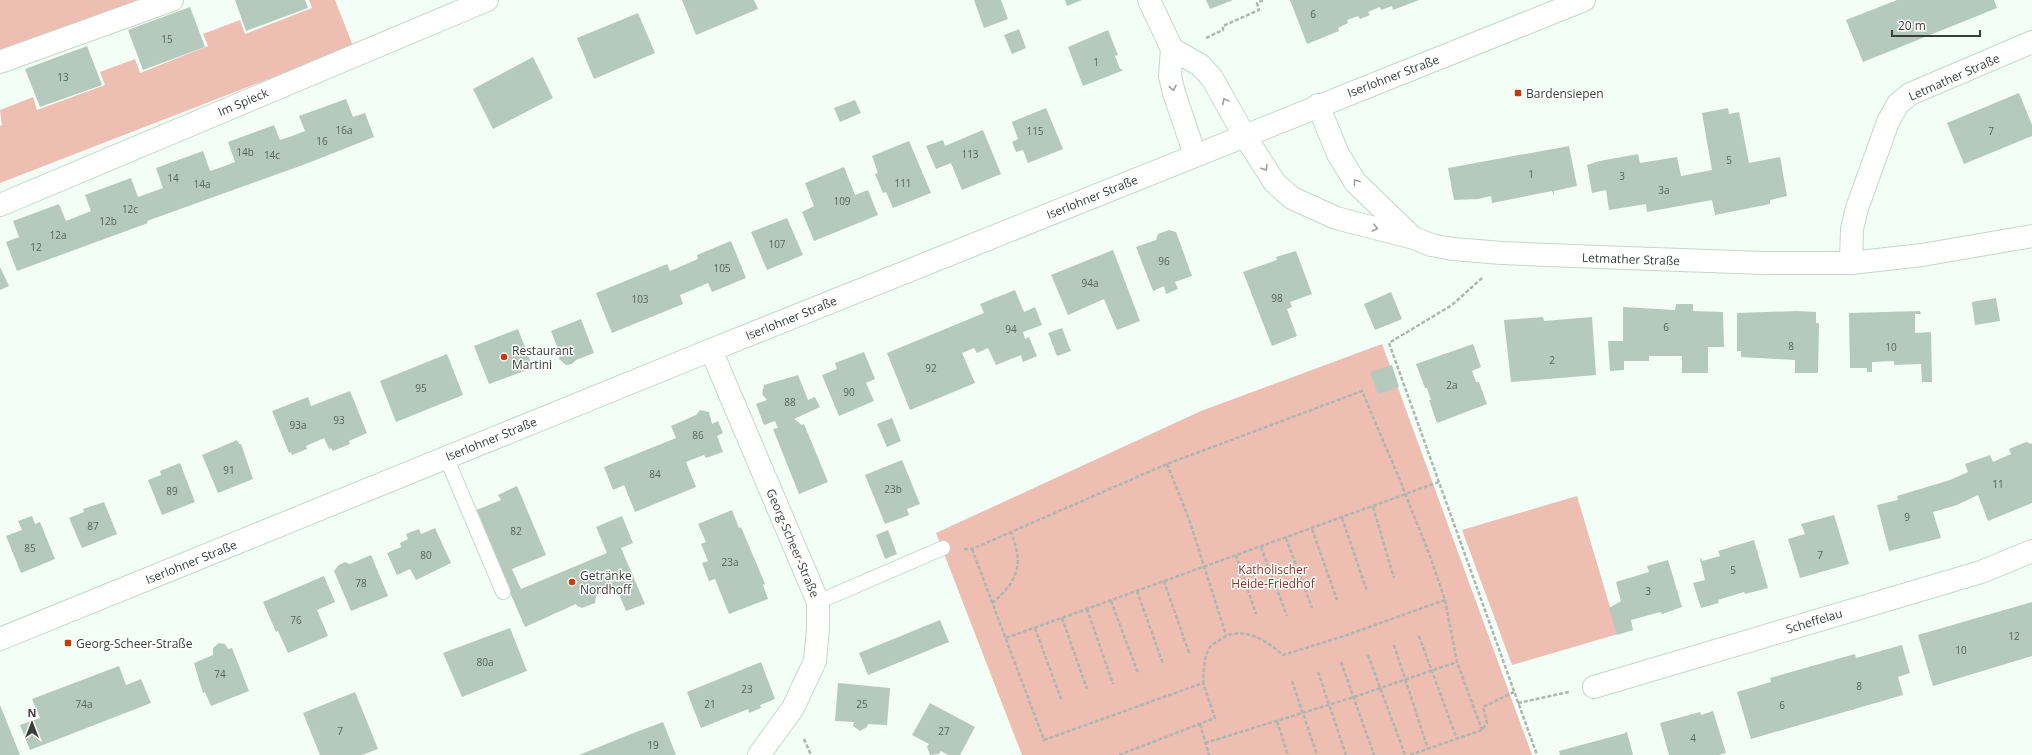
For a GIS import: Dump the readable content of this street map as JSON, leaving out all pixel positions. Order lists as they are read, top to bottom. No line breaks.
{"streets":{"street":["Iserlohner Straße","Letmather Straße","Im Spieck","Georg-Scheer-Straße","Scheffelau"]},"crossings":[["Iserlohner Straße","Letmather Straße"],["Iserlohner Straße","Georg-Scheer-Straße"]],"parks":["Katholischer Heide-Friedhof"],"places":{"transit":["Bardensiepen","Georg-Scheer-Straße"],"other":["Restaurant Martini","Getränke Nordhoff"]},"house_numbers":["6","15","1","13","16a","115","7","16","14b","113","14c","5","1","3","14","111","14a","3a","109","12c","12b","12a","107","12","96","105","94a","98","103","6","94","8","10","2","92","2a","95","90","88","93","93a","86","91","84","11","23b","89","9","87","82","85","80","7","23a","5","78","3","76","12","10","80a","74","8","23","74a","21","25","6","7","27","4","19"],"scale_bar":"20 m","north":"top"}
